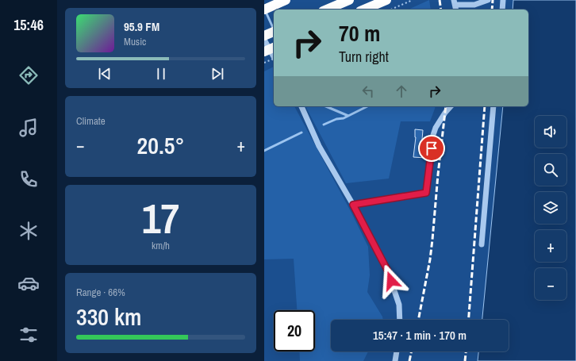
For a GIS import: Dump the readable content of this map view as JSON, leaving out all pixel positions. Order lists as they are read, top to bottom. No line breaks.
{"page":{"tabs":"15:46","turn":["70 m","Turn right"],"song":["95.9 FM","Music"],"tile":["Climate",["17","km/h"],["Range · 66%","330 km"]],"map_buttons":["+","−"],"heat":["−","20.5°","+"],"limit":"20","trip":"15:47 · 1 min · 170 m"}}
